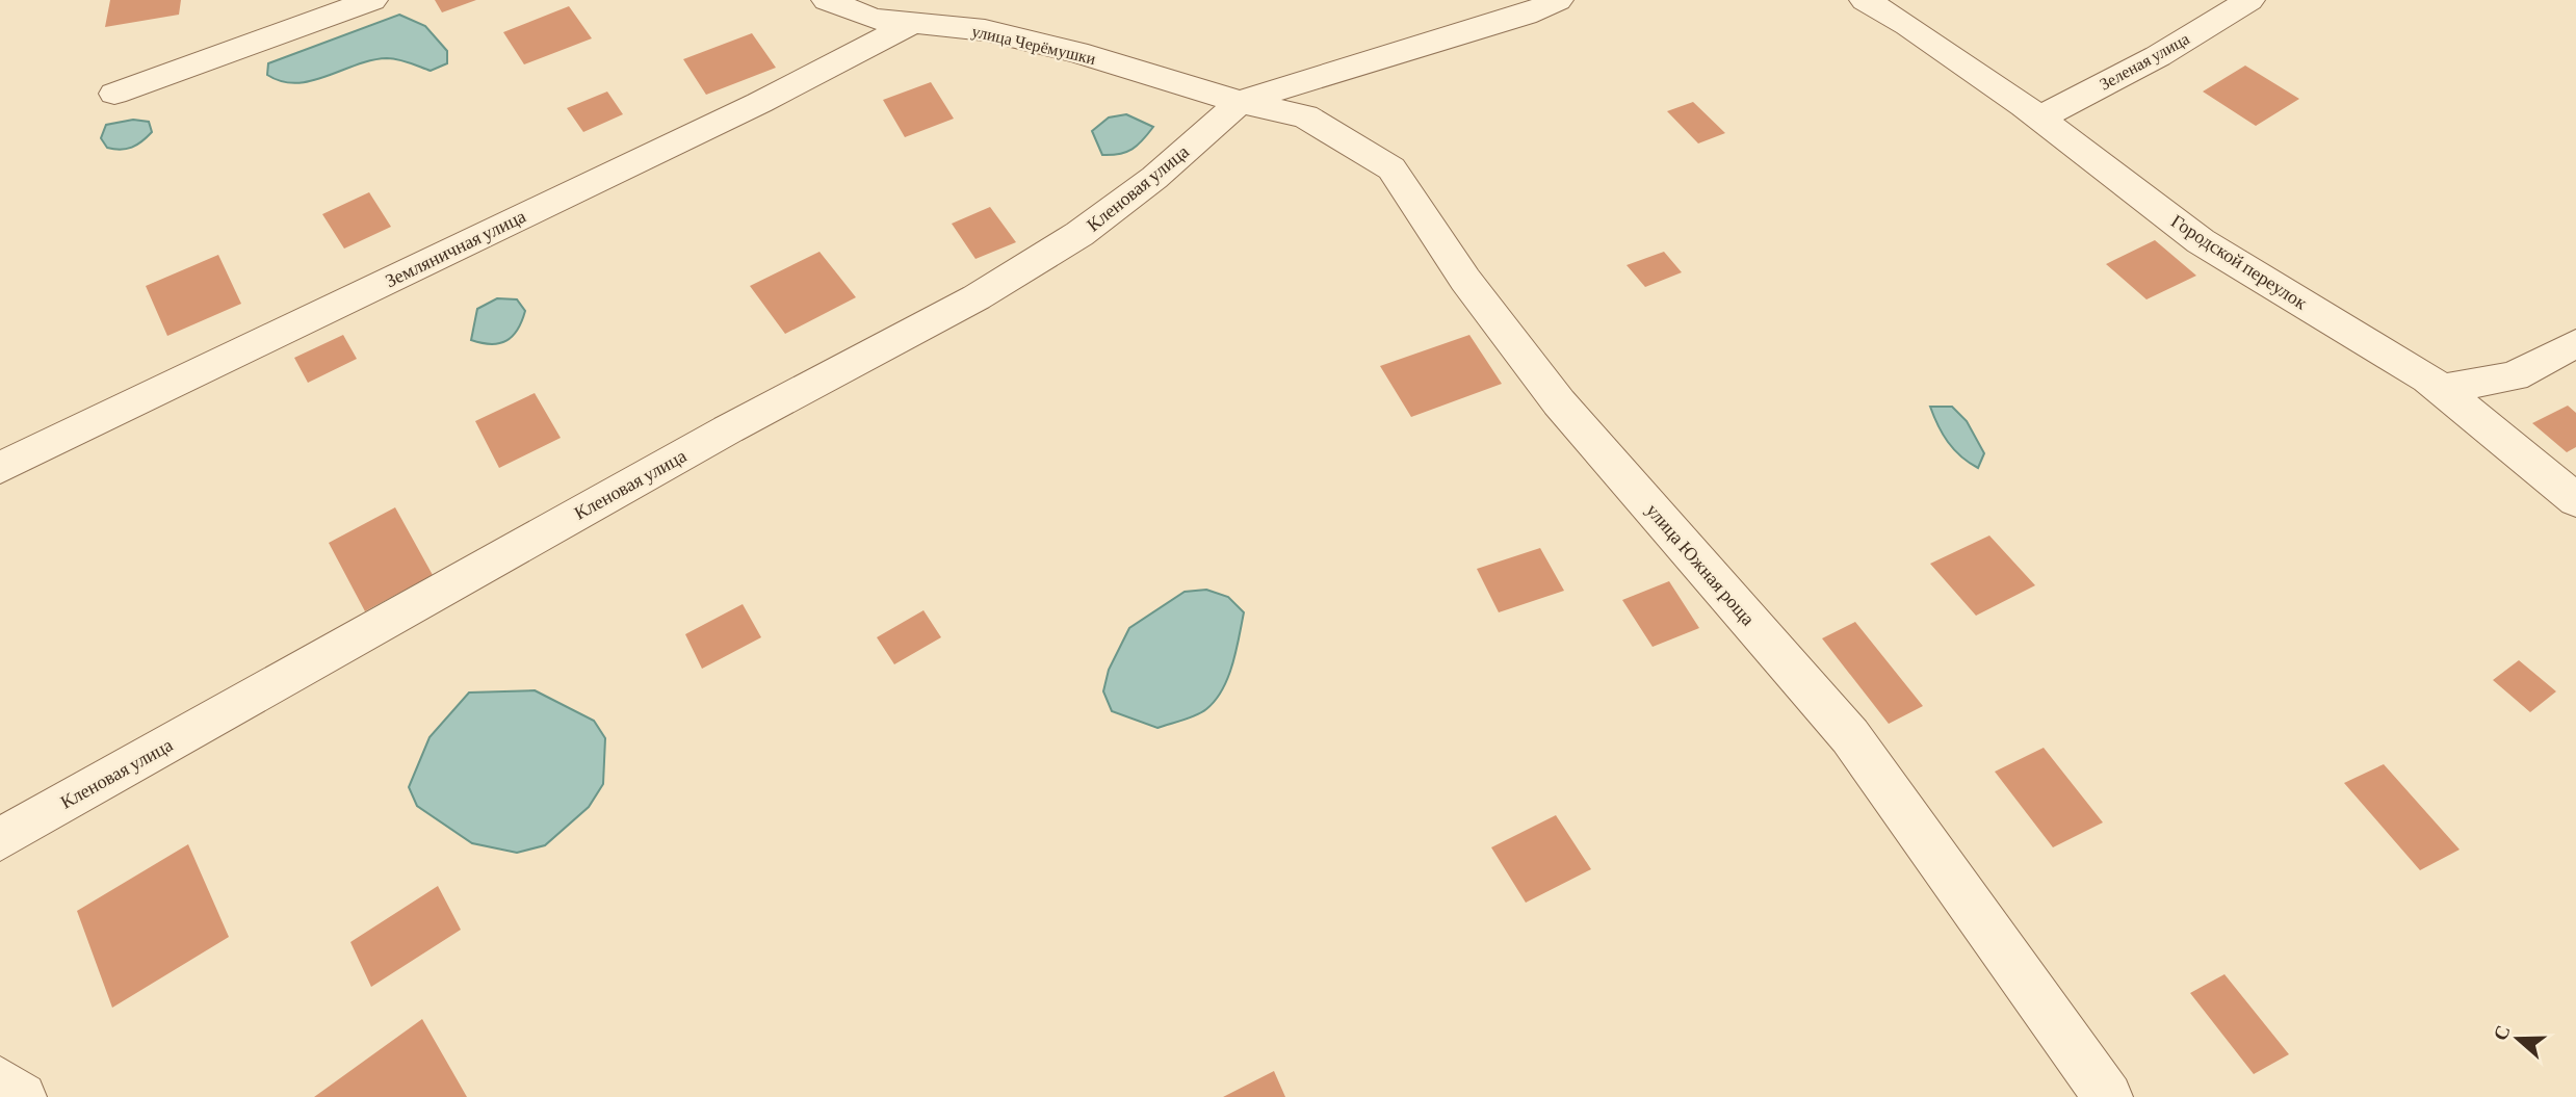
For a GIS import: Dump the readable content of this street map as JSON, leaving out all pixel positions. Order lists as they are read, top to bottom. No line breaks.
{"streets":{"street":["улица Черёмушки","Зеленая улица","Кленовая улица","Земляничная улица","Городской переулок","улица Южная роща"]},"crossings":[["улица Черёмушки","Кленовая улица"],["улица Черёмушки","Земляничная улица"],["улица Черёмушки","улица Южная роща"],["Зеленая улица","Городской переулок"],["Кленовая улица","улица Южная роща"]],"north":"left"}
